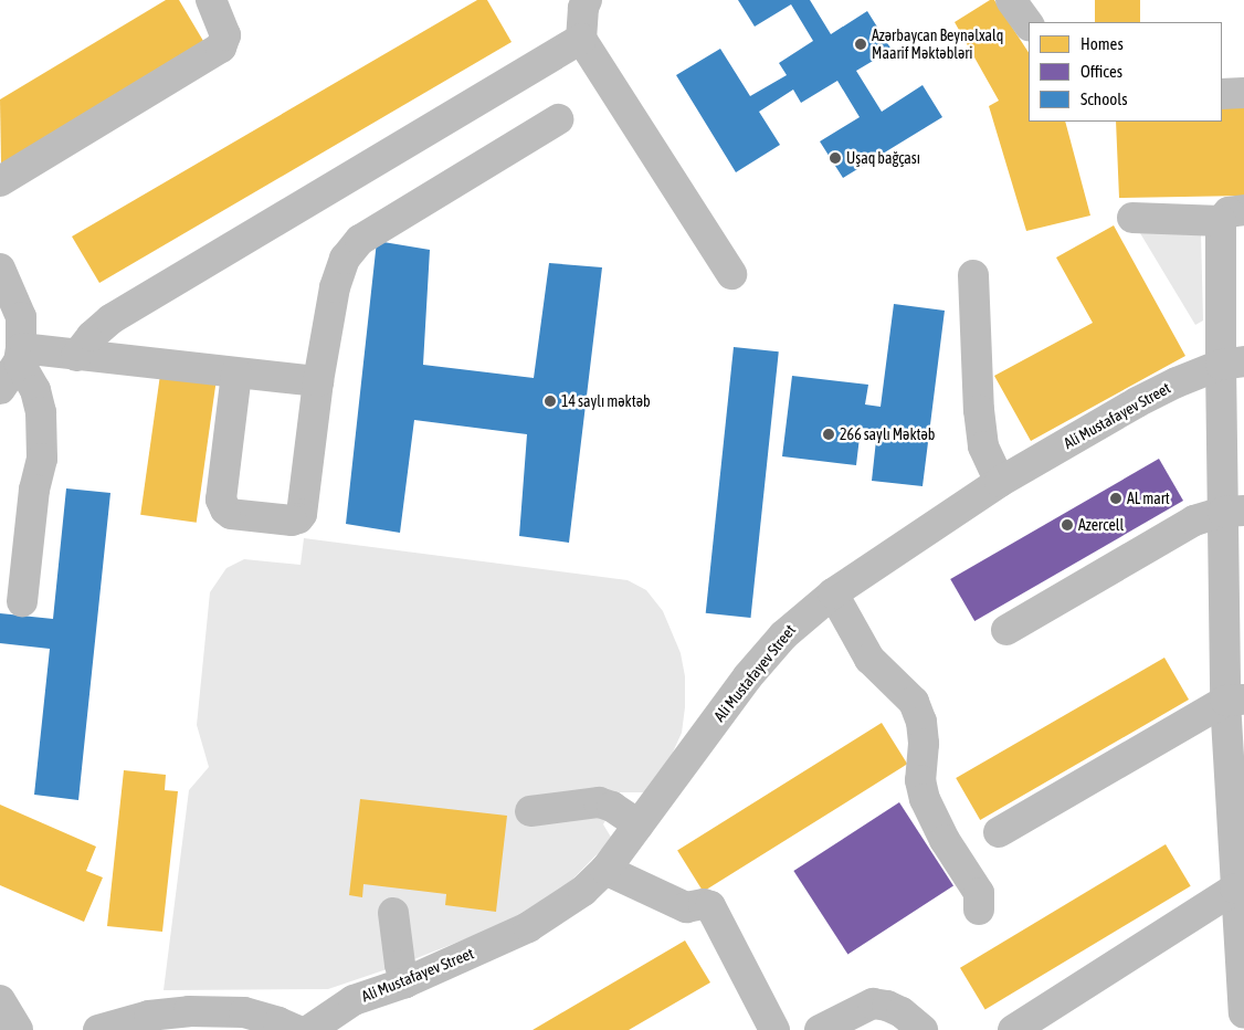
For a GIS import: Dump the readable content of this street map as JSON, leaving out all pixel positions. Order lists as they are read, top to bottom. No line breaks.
{"streets":{"street":["Ali Mustafayev Street"]},"places":["Azərbaycan Beynəlxalq Maarif Məktəbləri","Uşaq bağçası","14 saylı məktəb","266 saylı Məktəb","AL mart","Azercell"],"legend":["Homes","Offices","Schools"]}
